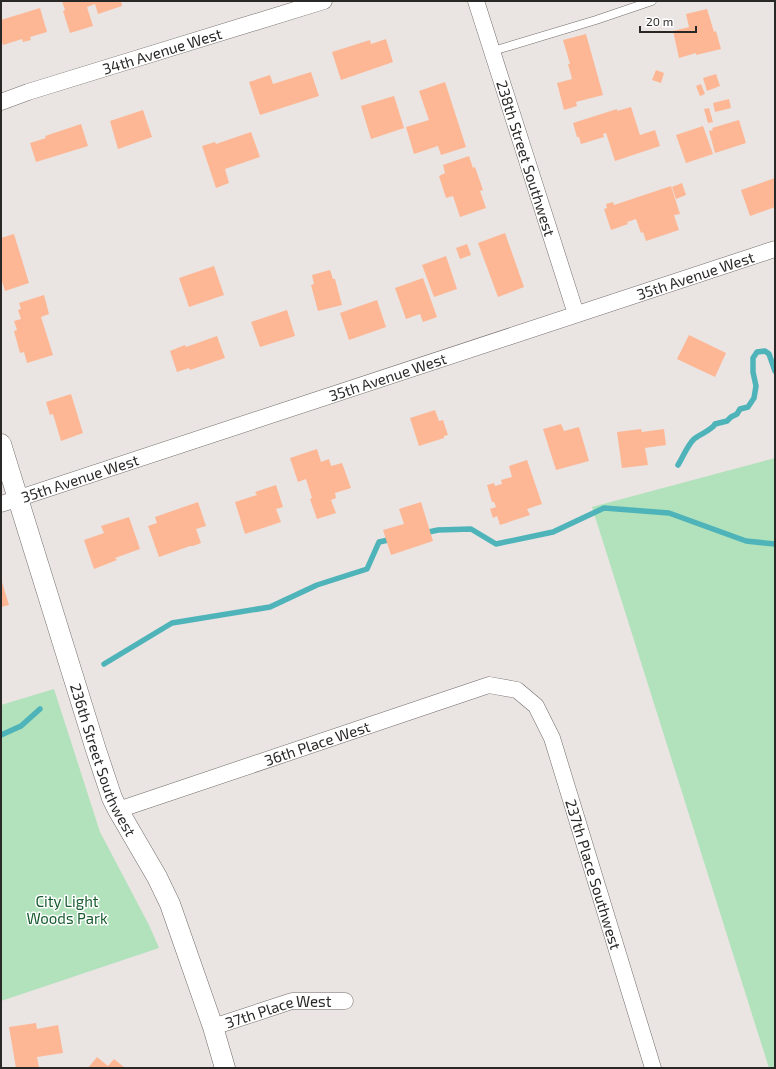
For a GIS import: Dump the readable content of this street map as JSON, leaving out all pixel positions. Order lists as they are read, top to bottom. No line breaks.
{"streets":{"street":["34th Avenue West","238th Street Southwest","35th Avenue West","36th Place West","236th Street Southwest","237th Place Southwest","37th Place West"]},"crossings":[["238th Street Southwest","35th Avenue West"],["35th Avenue West","236th Street Southwest"],["36th Place West","236th Street Southwest"],["36th Place West","237th Place Southwest"],["236th Street Southwest","37th Place West"]],"parks":["City Light Woods Park"],"scale_bar":"20 m"}
